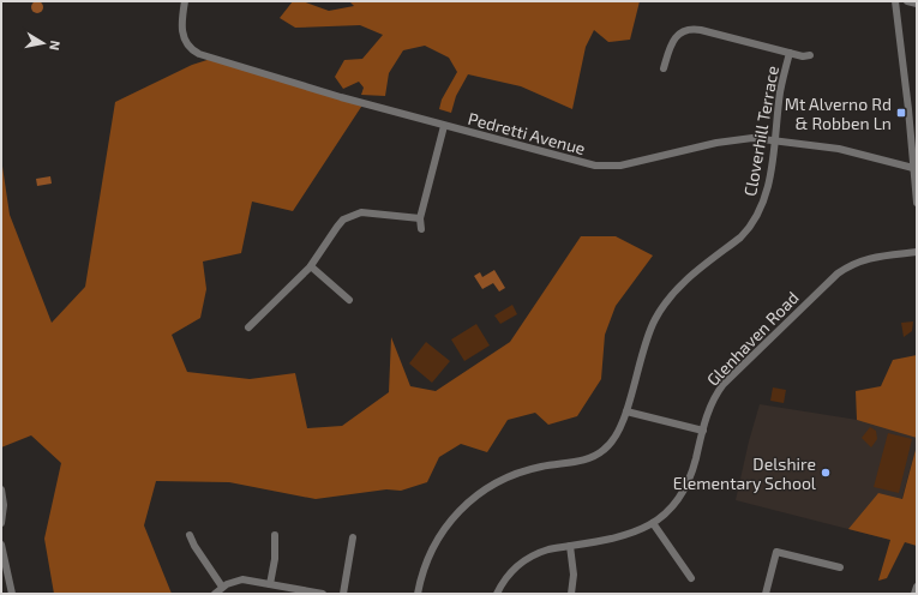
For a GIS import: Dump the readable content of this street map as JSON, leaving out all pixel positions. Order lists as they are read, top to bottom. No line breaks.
{"streets":{"street":["Cloverhill Terrace","Pedretti Avenue","Glenhaven Road"]},"crossings":[["Cloverhill Terrace","Pedretti Avenue"]],"places":{"transit":["Mt Alverno Rd & Robben Ln"],"other":["Delshire Elementary School"]},"north":"right"}
